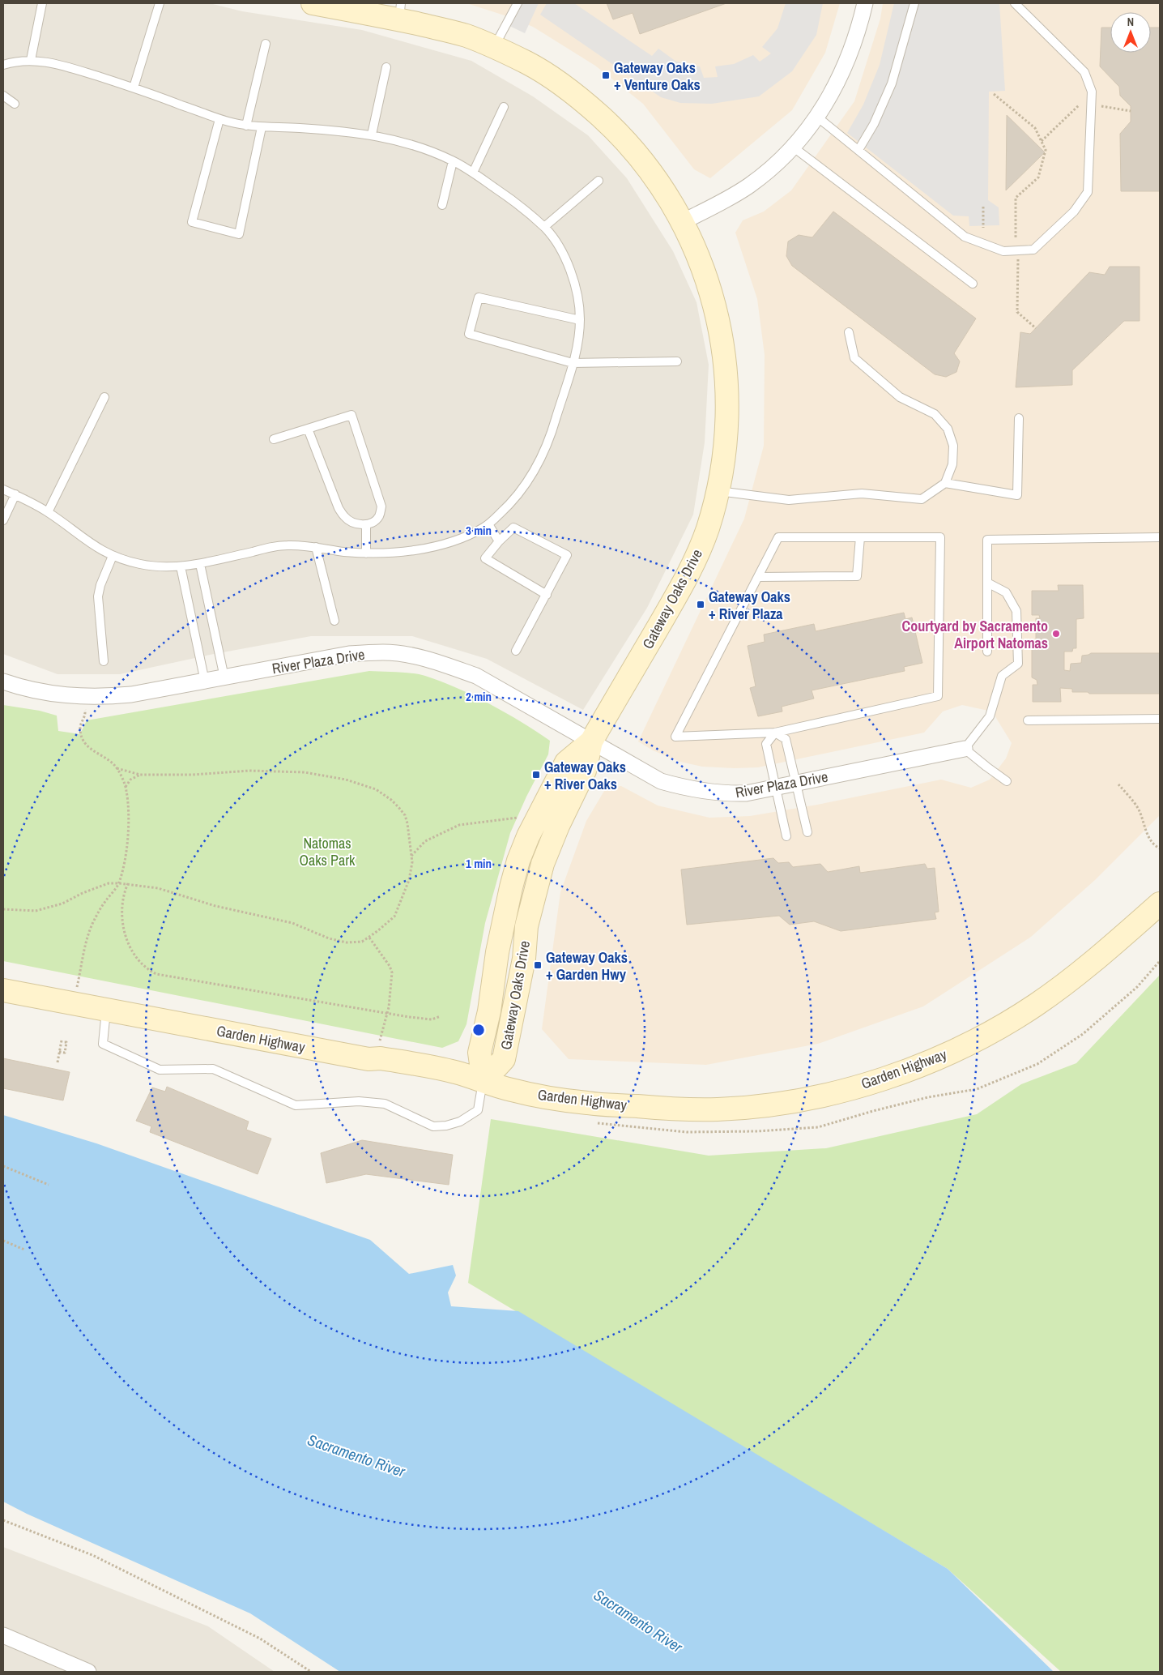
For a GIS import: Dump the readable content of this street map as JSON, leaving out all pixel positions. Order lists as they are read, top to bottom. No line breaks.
{"streets":{"street":["Gateway Oaks Drive","River Plaza Drive","Garden Highway"]},"crossings":[["Gateway Oaks Drive","River Plaza Drive"],["Gateway Oaks Drive","Garden Highway"]],"water":["Sacramento River"],"parks":["Natomas Oaks Park"],"places":{"transit":["Gateway Oaks + Venture Oaks","Gateway Oaks + River Plaza","Gateway Oaks + River Oaks","Gateway Oaks + Garden Hwy"],"other":["Courtyard by Sacramento Airport Natomas"]},"north":"top","rings":["3 min","2 min","1 min"]}
